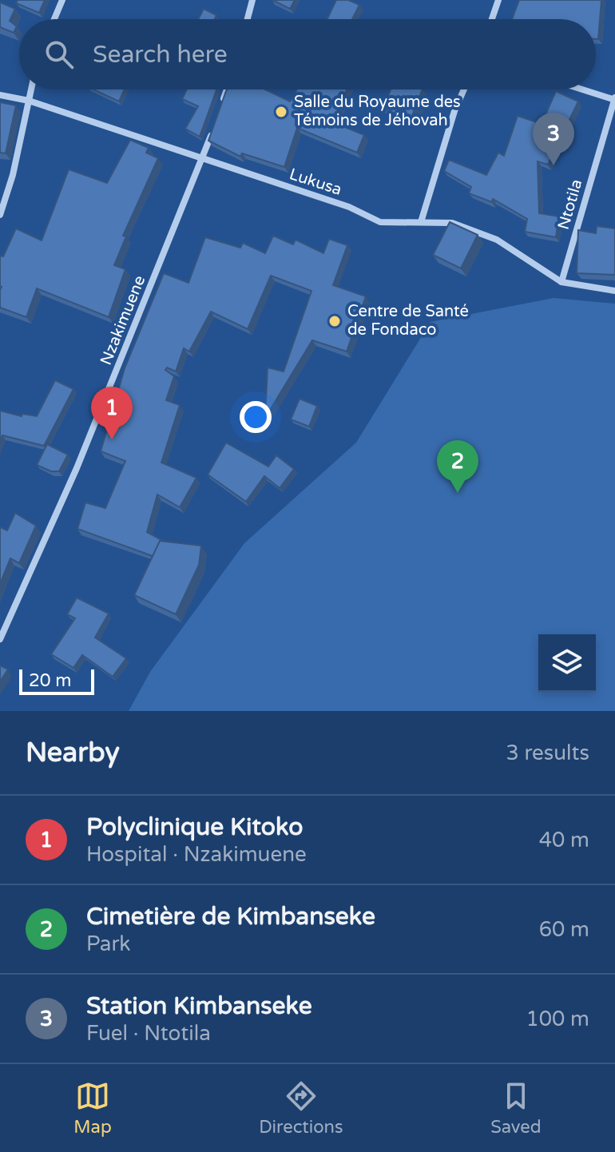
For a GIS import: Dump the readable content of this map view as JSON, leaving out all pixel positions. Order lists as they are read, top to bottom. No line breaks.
{"streets":{"street":["Lukusa","Ntotila","Nzakimuene"]},"crossings":[["Lukusa","Ntotila"],["Lukusa","Nzakimuene"]],"places":["Salle du Royaume des Témoins de Jéhovah","Centre de Santé de Fondaco"],"scale_bar":"20 m","page":{"search":"Search here","pins":["3","1","2"],"scale":"20 m","heading":["Nearby","3 results"],"list":[{"mark":"1","name":"Polyclinique Kitoko","note":"Hospital · Nzakimuene","value":"40 m"},{"mark":"2","name":"Cimetière de Kimbanseke","note":"Park","value":"60 m"},{"mark":"3","name":"Station Kimbanseke","note":"Fuel · Ntotila","value":"100 m"}],"nav":["Map","Directions","Saved"]}}
